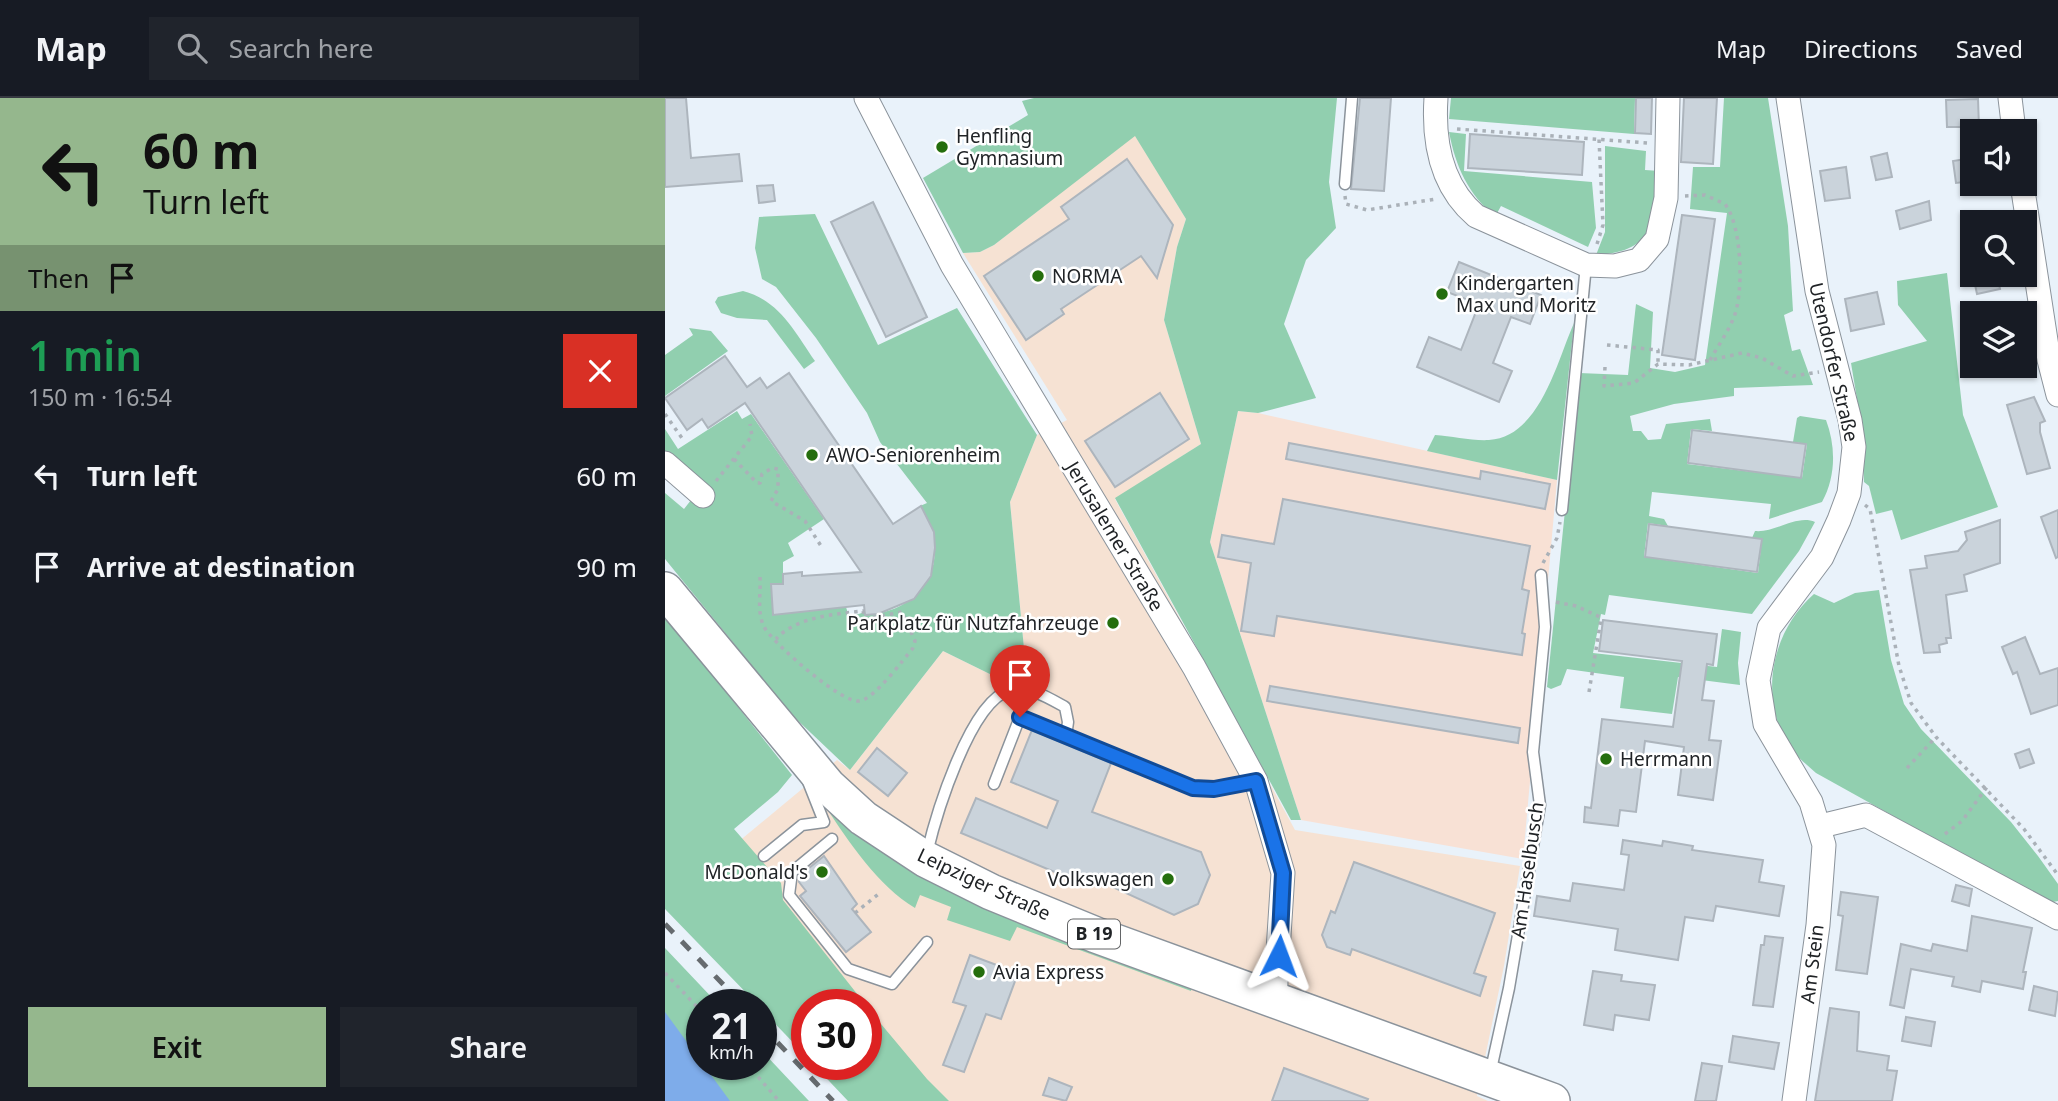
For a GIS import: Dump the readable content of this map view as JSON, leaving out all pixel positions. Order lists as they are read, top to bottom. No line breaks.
{"streets":{"main road":["Leipziger Straße","B 19"],"street":["Utendorfer Straße","Jerusalemer Straße","Am Stein"],"lane":["Am Haselbusch"]},"crossings":[["Utendorfer Straße","Am Stein"],["Jerusalemer Straße","Leipziger Straße"],["Am Haselbusch","Leipziger Straße"]],"places":["Henfling Gymnasium","NORMA","Kindergarten Max und Moritz","AWO-Seniorenheim","Parkplatz für Nutzfahrzeuge","Herrmann","McDonald's","Volkswagen","Avia Express"],"page":{"header":"Map","search":"Search here","nav":["Map","Directions","Saved"],"turn":["60 m","Turn left"],"then":"Then","heading":["1 min","150 m · 16:54"],"list":[{"name":"Turn left","value":"60 m"},{"name":"Arrive at destination","value":"90 m"}],"speed":"21 km/h","limit":"30","buttons":["Exit","Share"]}}
